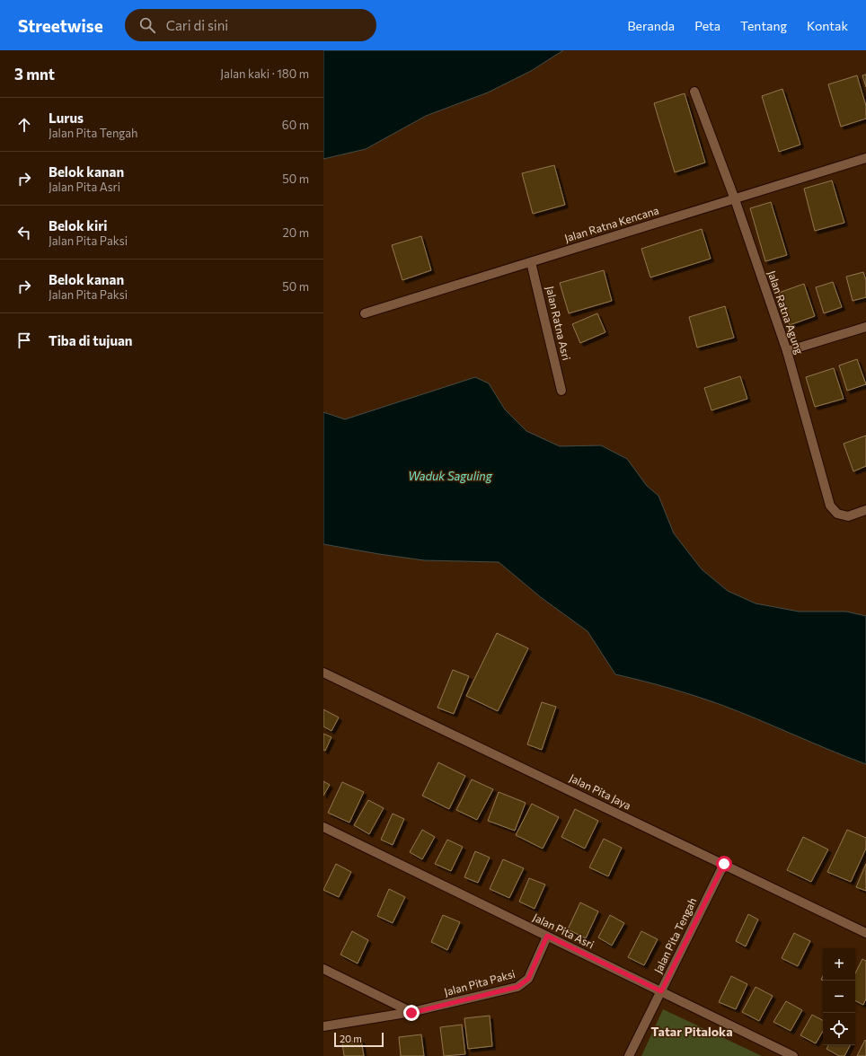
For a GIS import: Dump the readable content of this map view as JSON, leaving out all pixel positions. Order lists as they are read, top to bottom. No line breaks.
{"streets":{"street":["Jalan Ratna Kencana","Jalan Ratna Agung","Jalan Ratna Asri","Jalan Pita Jaya","Jalan Pita Asri","Jalan Pita Tengah","Jalan Pita Paksi"]},"crossings":[["Jalan Ratna Kencana","Jalan Ratna Agung"],["Jalan Ratna Kencana","Jalan Ratna Asri"],["Jalan Pita Jaya","Jalan Pita Tengah"],["Jalan Pita Asri","Jalan Pita Tengah"],["Jalan Pita Asri","Jalan Pita Paksi"]],"districts":["Tatar Pitaloka"],"water":["Waduk Saguling"],"scale_bar":"20 m","page":{"header":"Streetwise","search":"Cari di sini","nav":["Beranda","Peta","Tentang","Kontak"],"heading":["3 mnt","Jalan kaki · 180 m"],"list":[["Lurus","Jalan Pita Tengah","60 m"],["Belok kanan","Jalan Pita Asri","50 m"],["Belok kiri","Jalan Pita Paksi","20 m"],["Belok kanan","Jalan Pita Paksi","50 m"],"Tiba di tujuan"],"map_buttons":["+","−"],"scale":"20 m"}}
